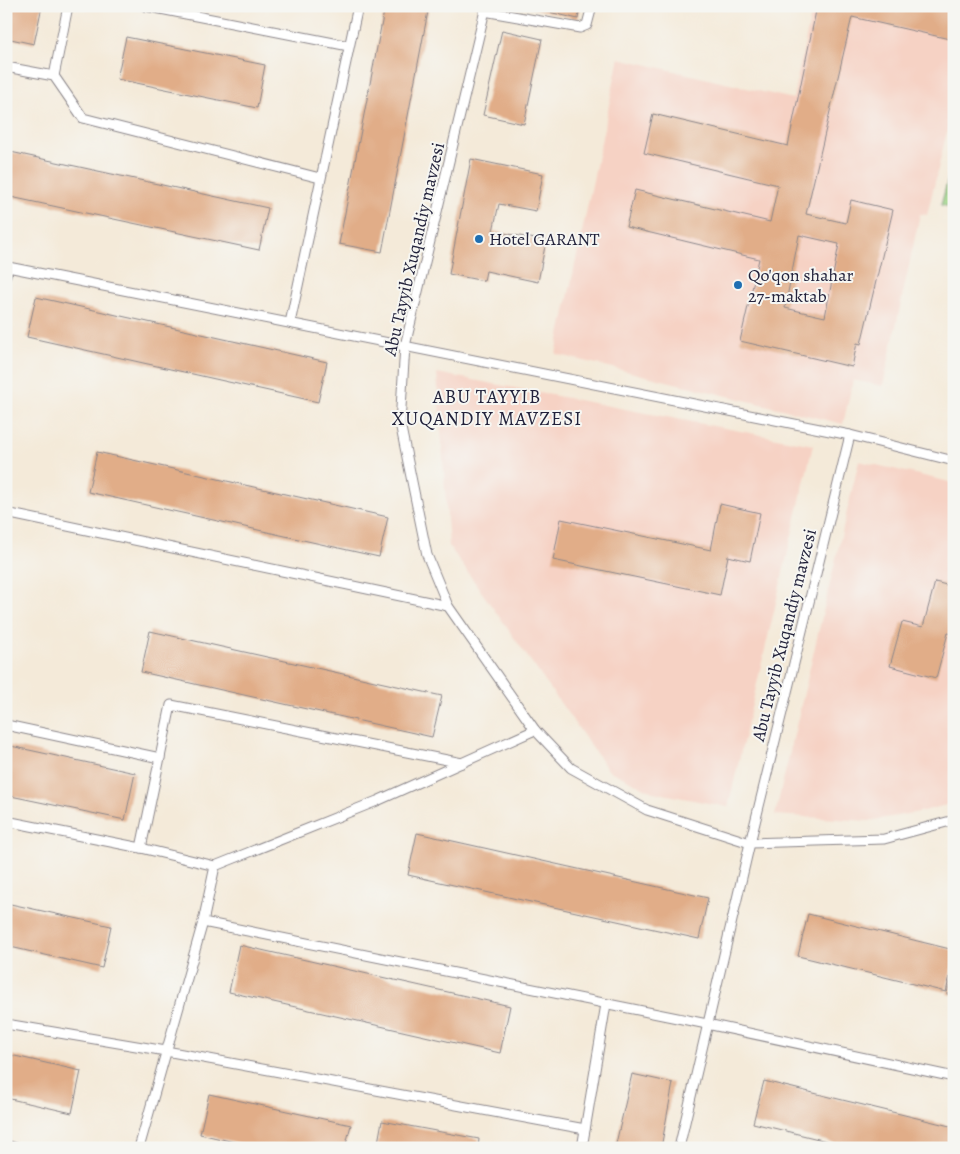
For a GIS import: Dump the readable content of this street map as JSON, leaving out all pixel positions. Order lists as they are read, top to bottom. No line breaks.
{"streets":{"lane":["Abu Tayyib Xuqandiy mavzesi"]},"districts":["ABU TAYYIB XUQANDIY MAVZESI"],"places":["Hotel GARANT","Qo'qon shahar 27-maktab"]}
